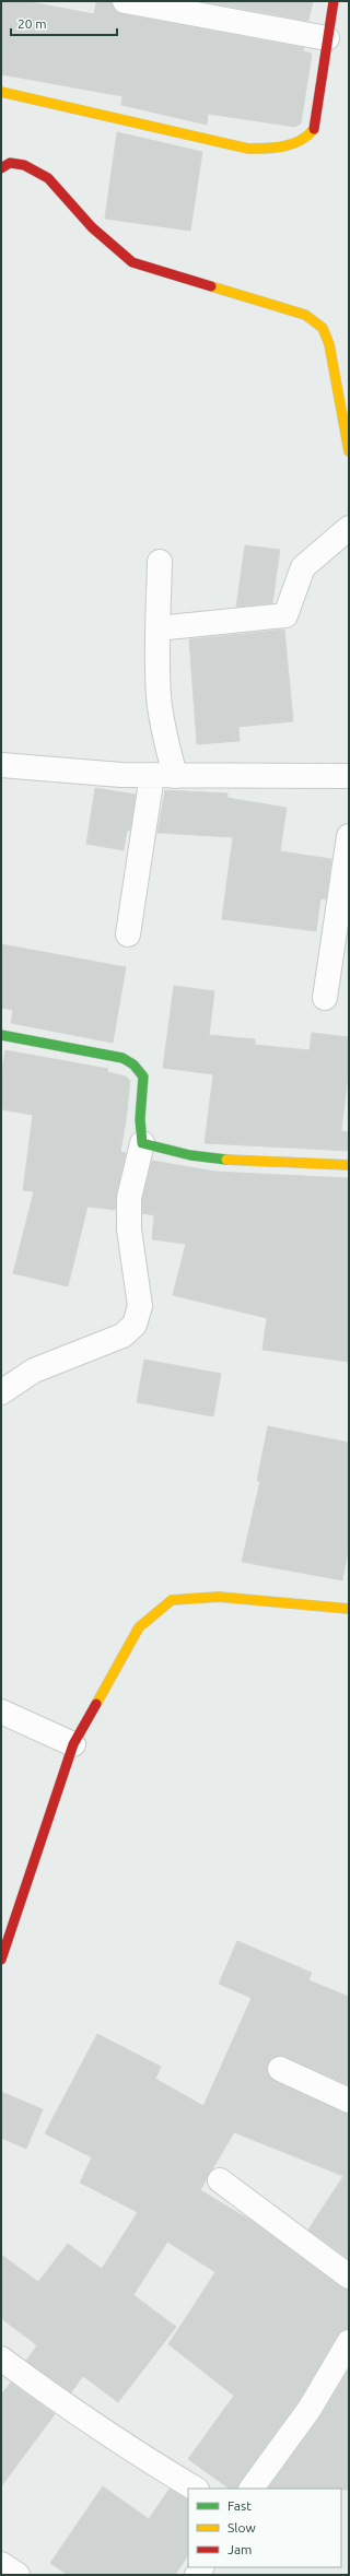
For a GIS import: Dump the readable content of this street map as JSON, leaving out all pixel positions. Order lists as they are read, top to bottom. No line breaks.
{"legend":["Fast","Slow","Jam"],"scale_bar":"20 m"}
